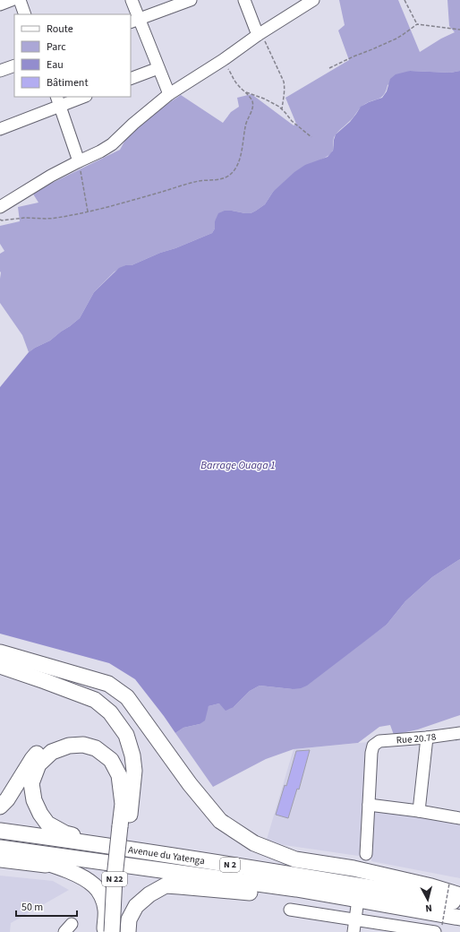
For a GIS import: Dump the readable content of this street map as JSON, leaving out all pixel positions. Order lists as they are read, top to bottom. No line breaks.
{"streets":{"main road":["Avenue du Yatenga","N 2","N 22"],"street":["Rue 20.78"]},"water":["Barrage Ouaga 1"],"legend":["Route","Parc","Eau","Bâtiment"],"scale_bar":"50 m","north":"bottom"}
